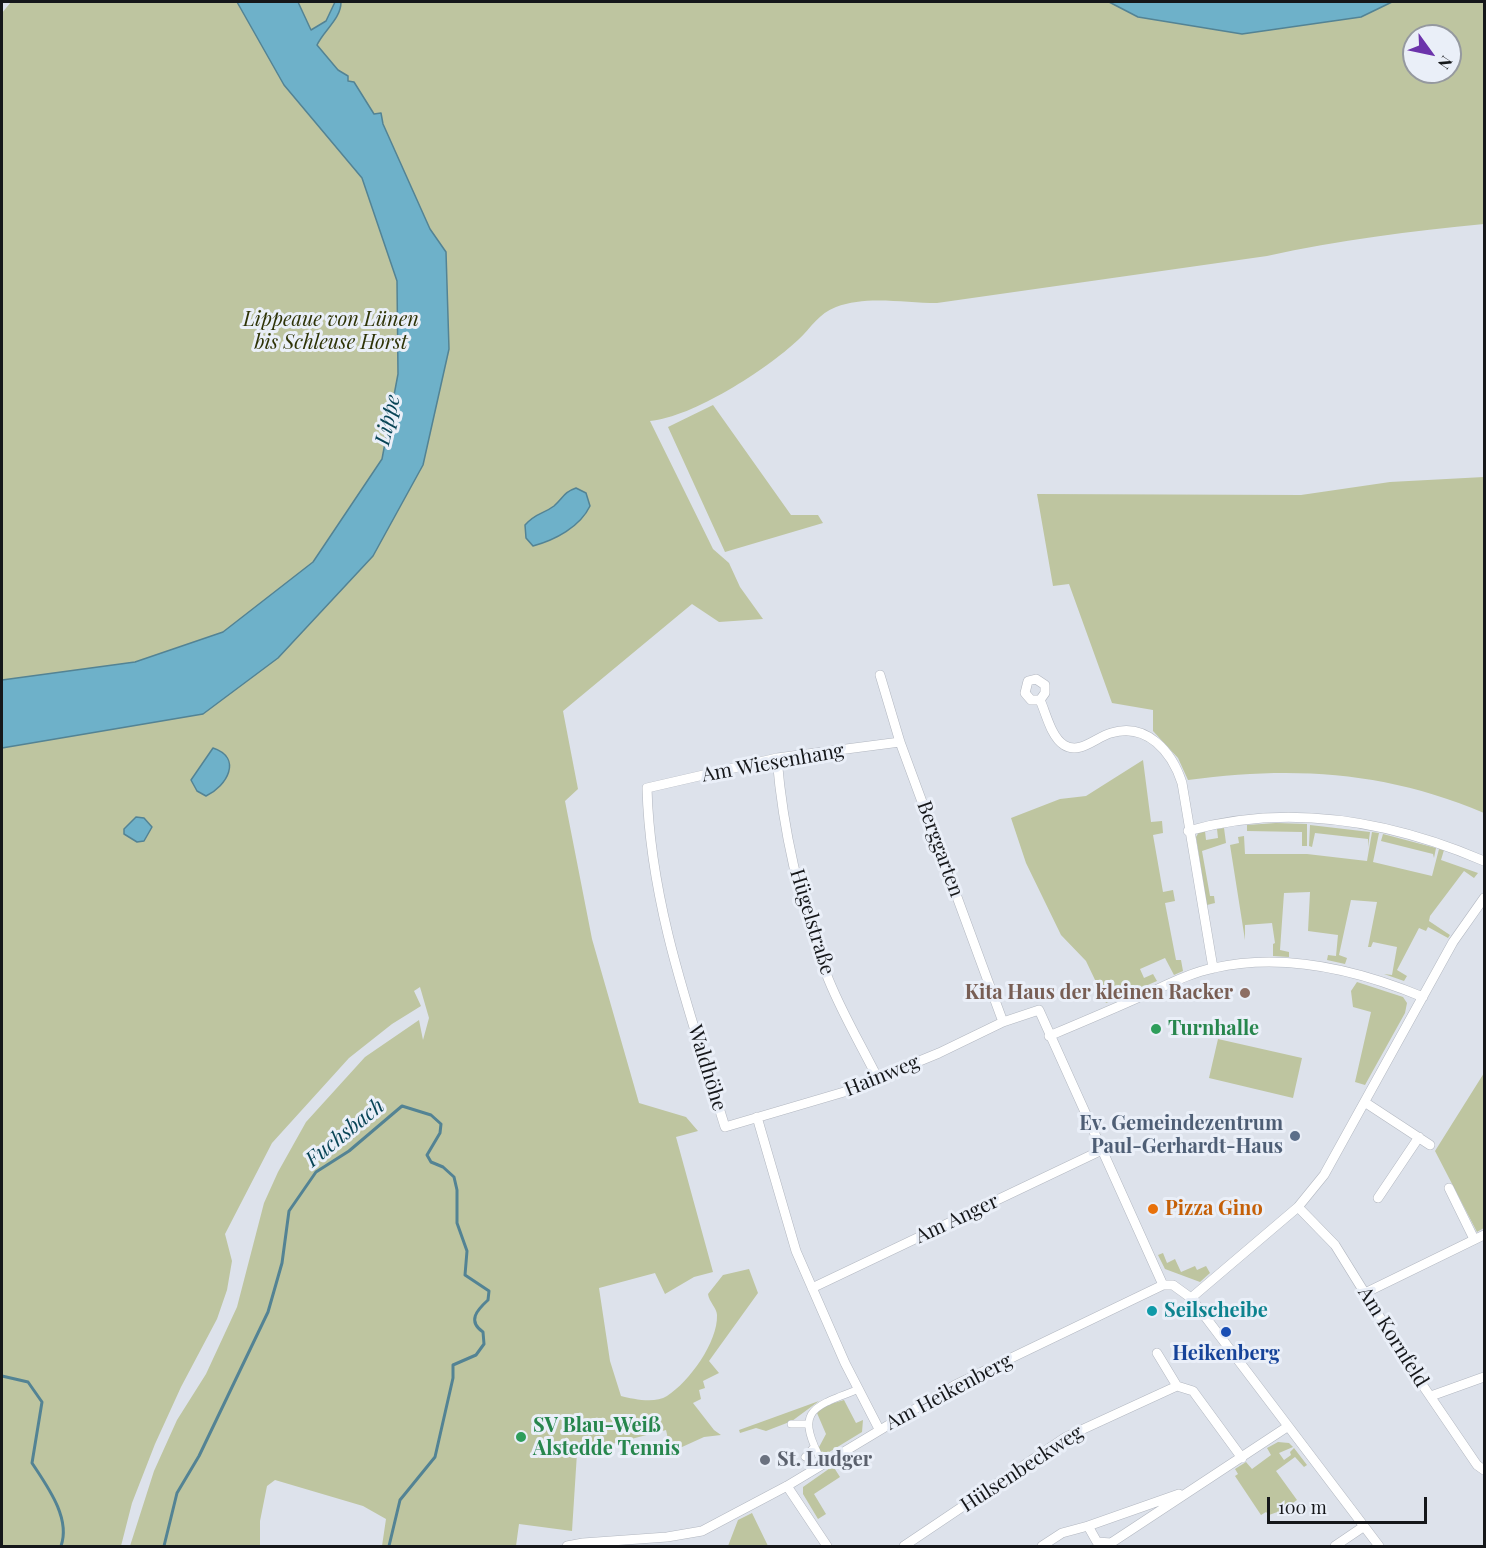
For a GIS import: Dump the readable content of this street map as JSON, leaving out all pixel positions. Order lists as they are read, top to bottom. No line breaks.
{"streets":{"street":["Am Wiesenhang","Berggarten","Hügelstraße","Waldhöhe","Hainweg","Am Anger","Am Kornfeld","Am Heikenberg","Hülsenbeckweg"]},"crossings":[["Am Wiesenhang","Berggarten"],["Am Wiesenhang","Hügelstraße"],["Am Wiesenhang","Waldhöhe"],["Berggarten","Hainweg"],["Hügelstraße","Hainweg"],["Waldhöhe","Hainweg"],["Waldhöhe","Am Anger"],["Waldhöhe","Am Heikenberg"]],"water":["Lippe","Fuchsbach"],"parks":["Lippeaue von Lünen bis Schleuse Horst"],"places":["Kita Haus der kleinen Racker","Turnhalle","Ev. Gemeindezentrum Paul-Gerhardt-Haus","Pizza Gino","Seilscheibe","Heikenberg","SV Blau-Weiß Alstedde Tennis","St. Ludger"],"scale_bar":"100 m","north":"bottom right"}
